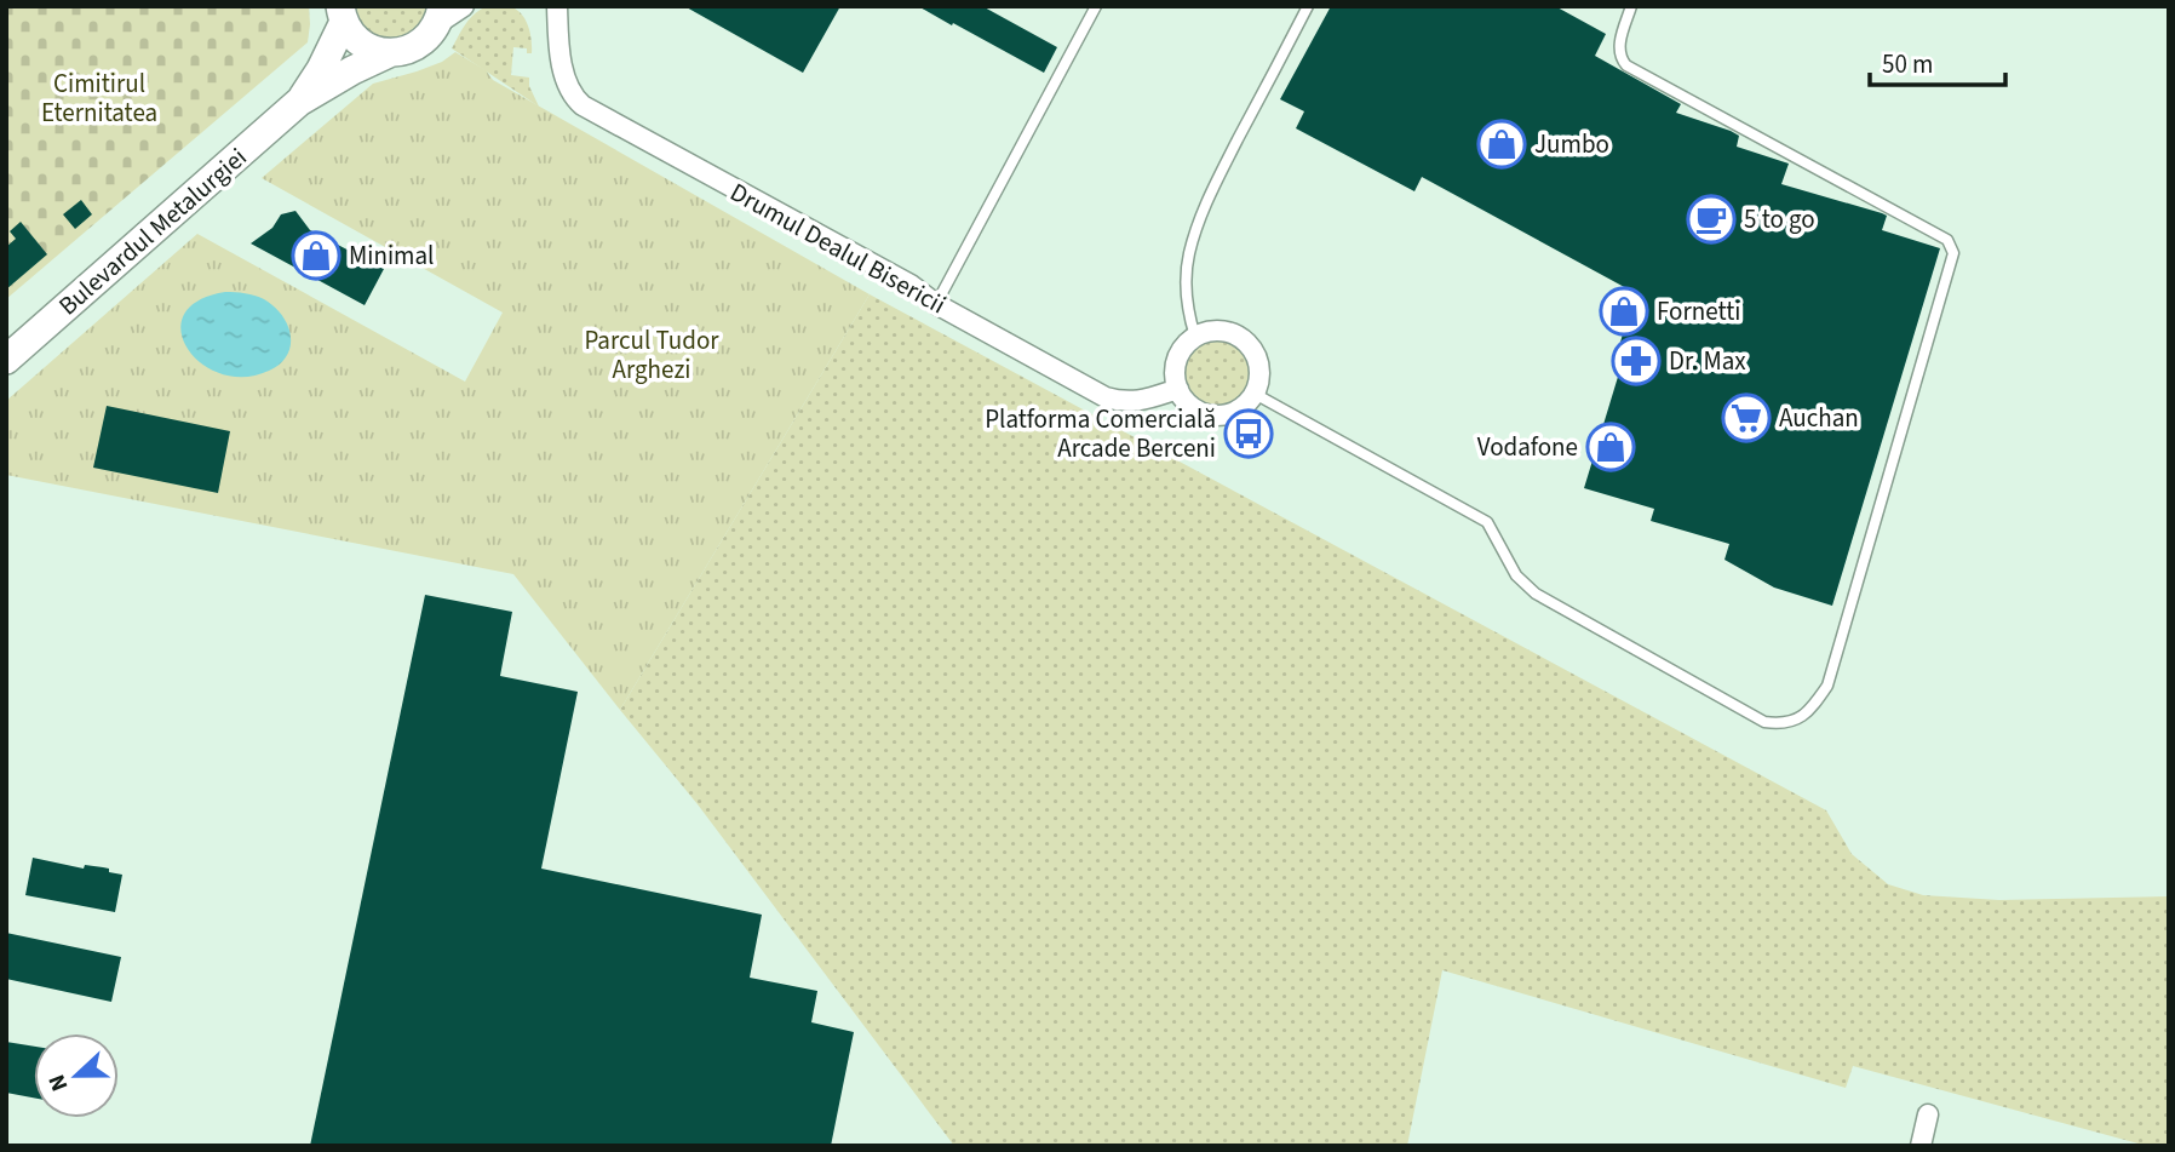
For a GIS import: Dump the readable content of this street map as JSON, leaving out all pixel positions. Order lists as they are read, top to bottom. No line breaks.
{"streets":{"main road":["Bulevardul Metalurgiei"],"street":["Drumul Dealul Bisericii"]},"parks":["Cimitirul Eternitatea","Parcul Tudor Arghezi"],"places":{"shop":["Jumbo","Minimal","Fornetti","Vodafone"],"cafe":["5 to go"],"pharmacy":["Dr. Max"],"supermarket":["Auchan"],"bus stop":["Platforma Comercială Arcade Berceni"]},"scale_bar":"50 m","north":"left"}
